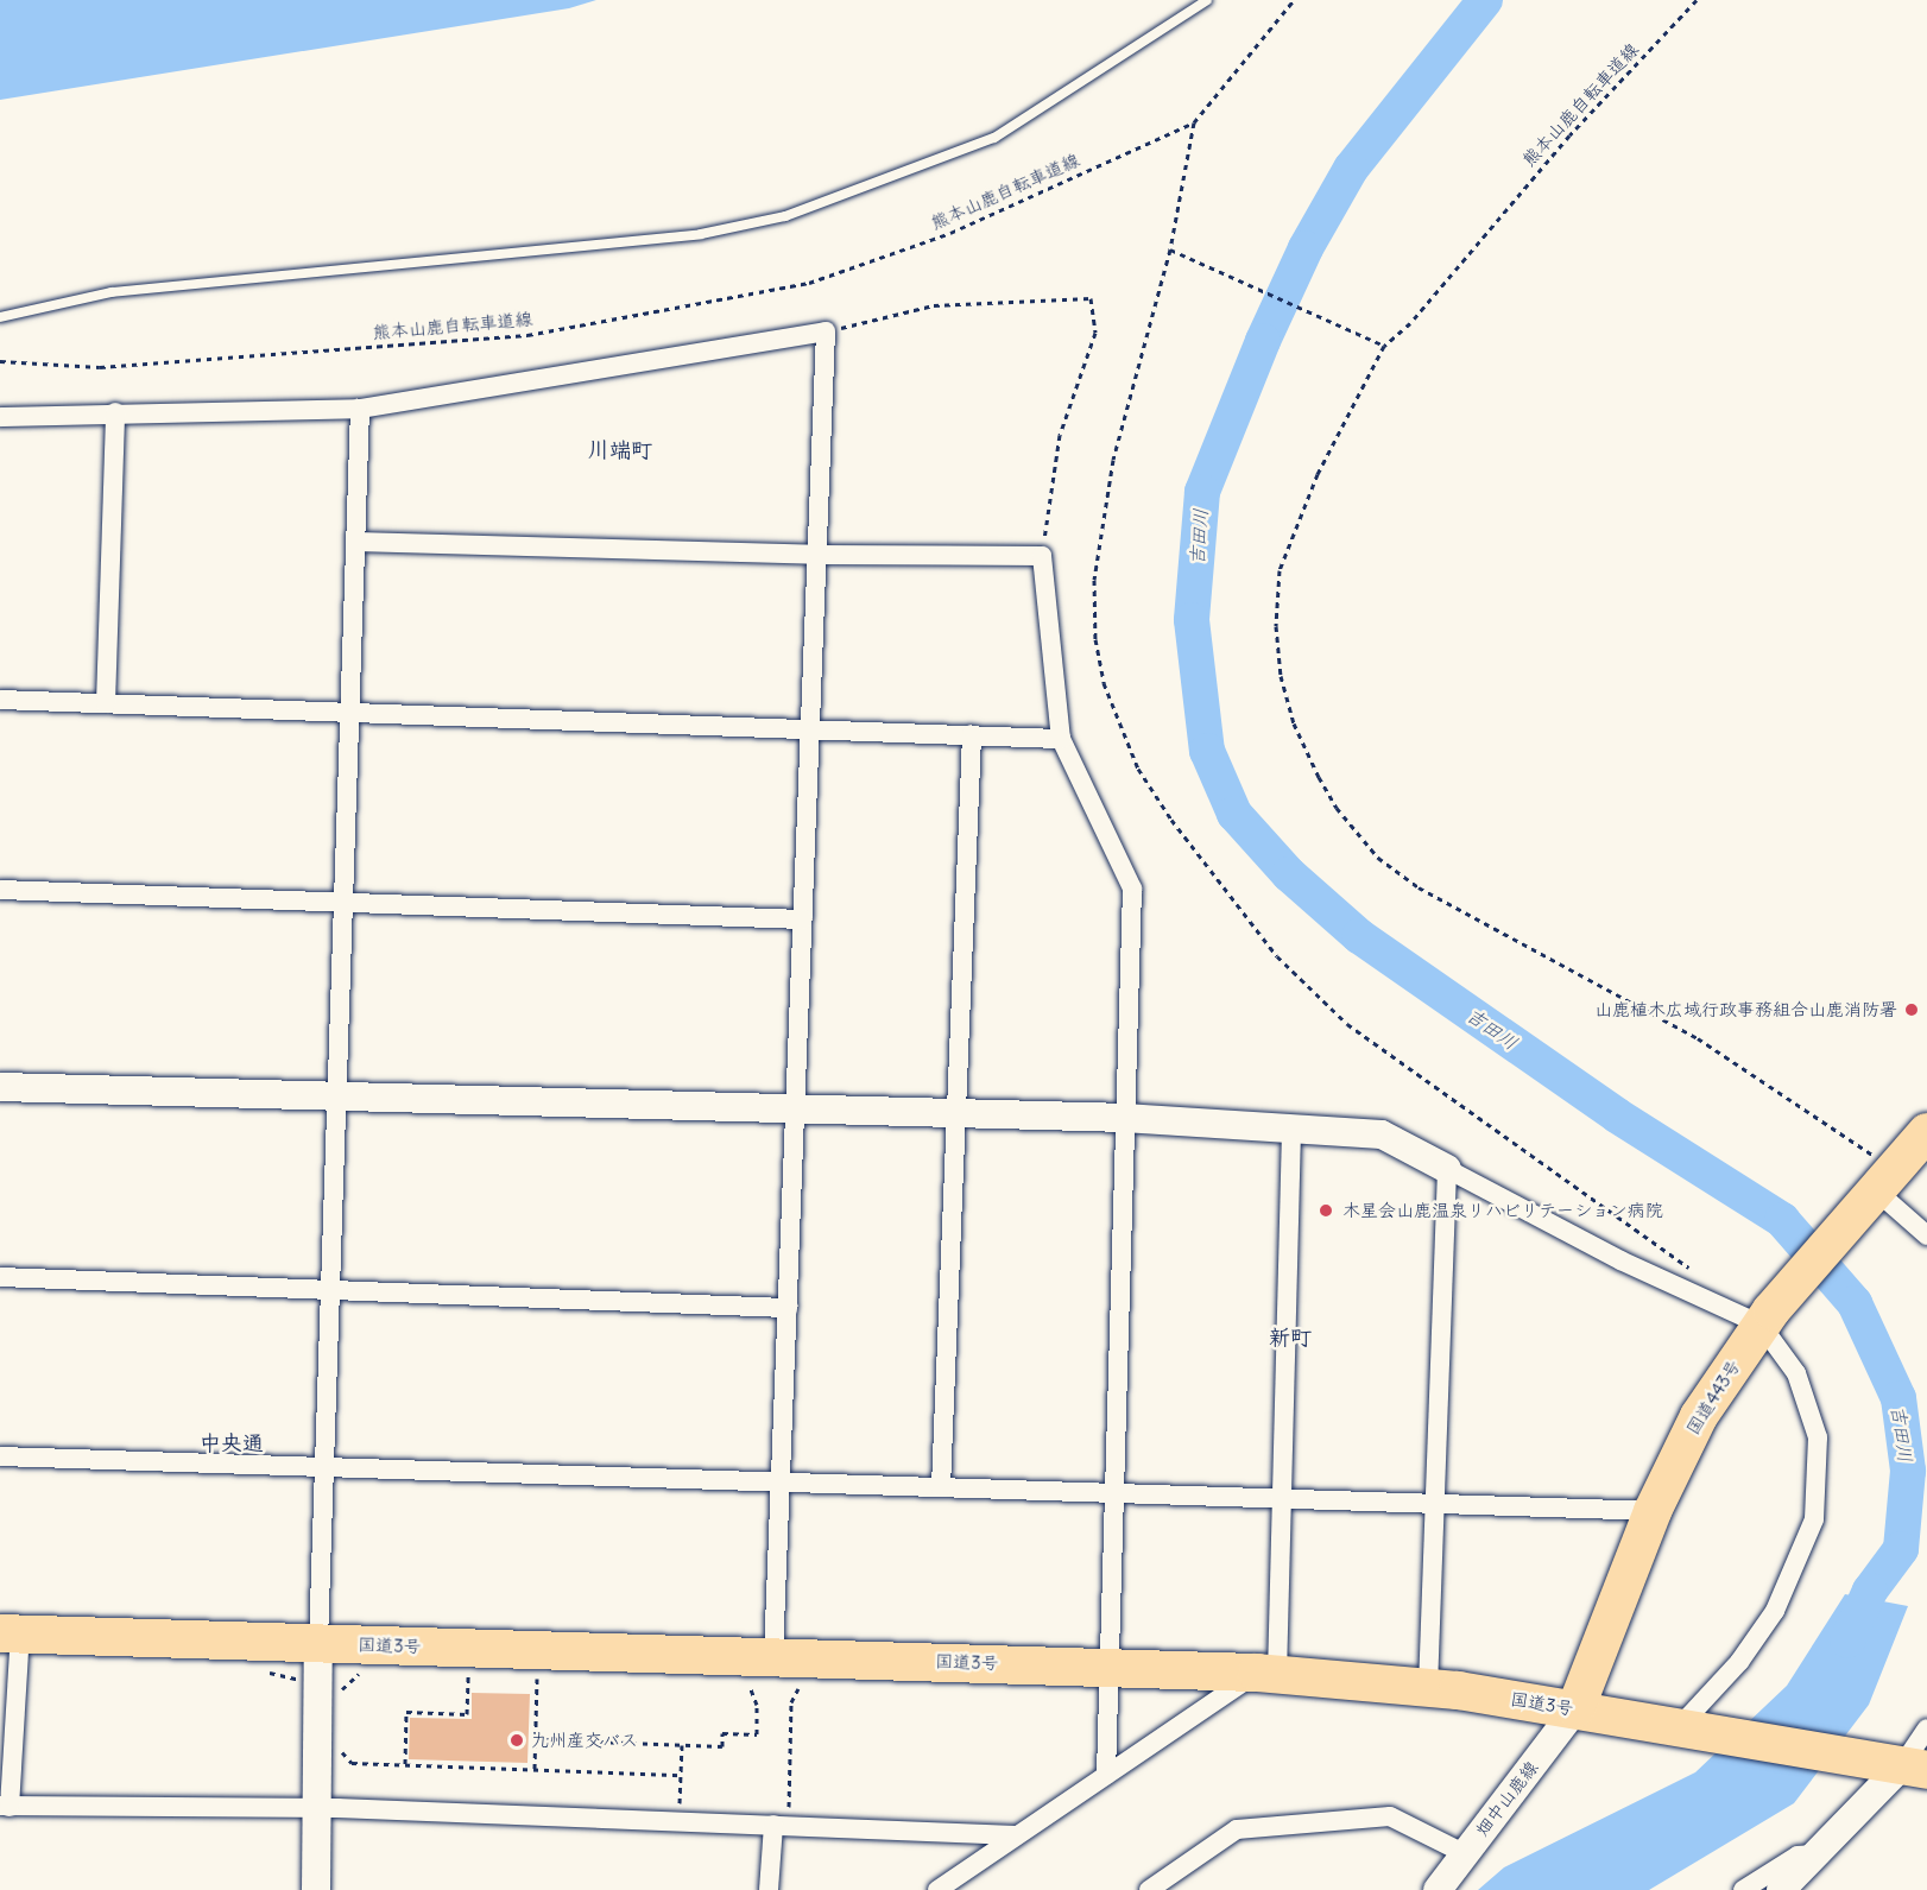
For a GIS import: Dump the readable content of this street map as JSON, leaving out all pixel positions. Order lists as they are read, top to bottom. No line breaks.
{"streets":{"highway":["国道443号","国道3号"],"street":["畑中山鹿線"],"path":["熊本山鹿自転車道線"]},"crossings":[["国道443号","国道3号"],["国道443号","畑中山鹿線"],["国道3号","畑中山鹿線"]],"districts":["川端町","新町","中央通"],"water":["吉田川"],"places":["山鹿植木広域行政事務組合山鹿消防署","木星会山鹿温泉リハビリテーション病院","九州産交バス"]}
